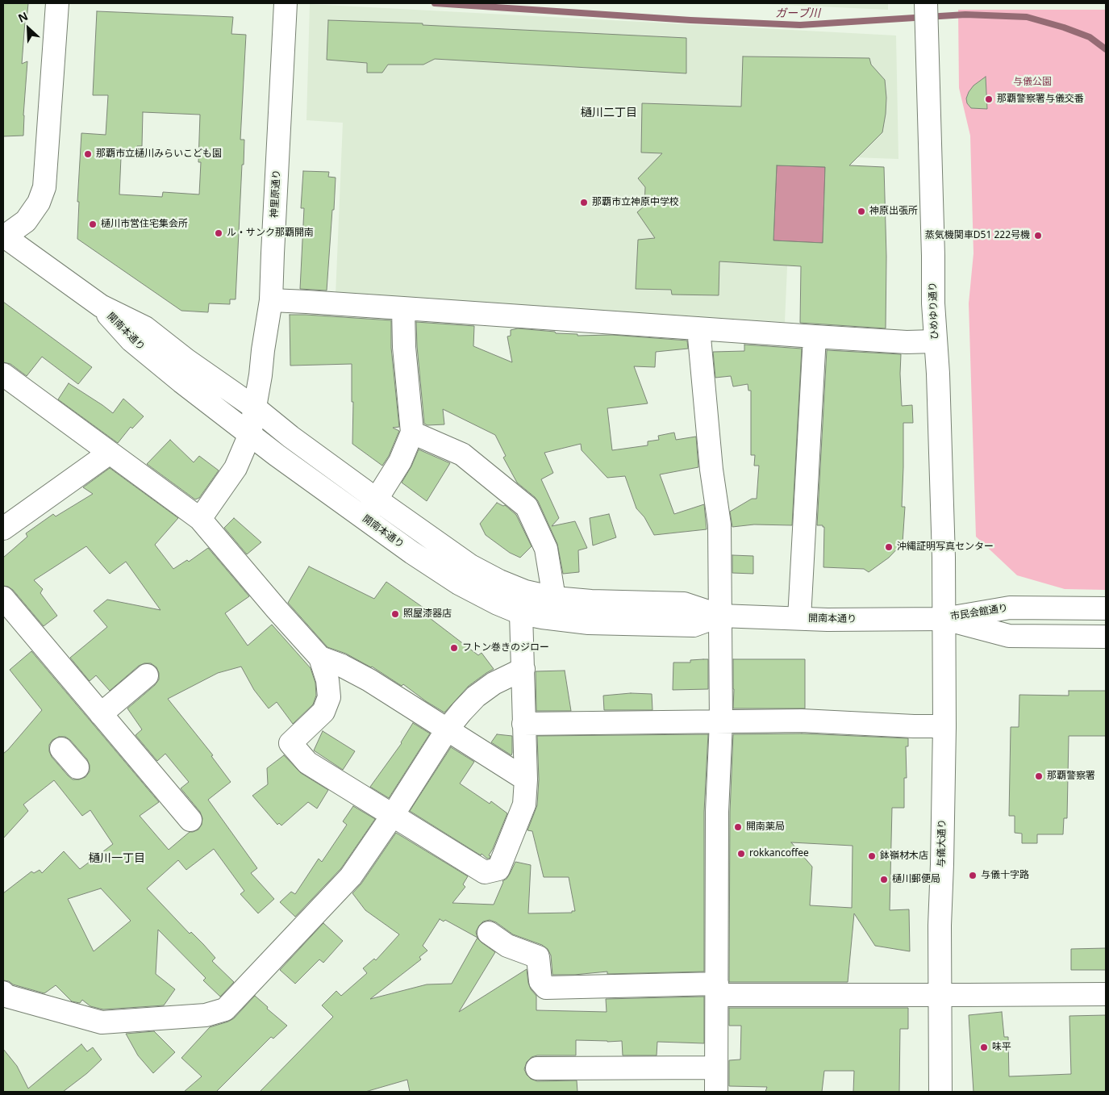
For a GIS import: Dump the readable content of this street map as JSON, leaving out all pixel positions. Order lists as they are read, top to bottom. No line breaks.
{"streets":{"main road":["神里原通り","ひめゆり通り","開南本通り","市民会館通り","与儀大通り"]},"crossings":[["神里原通り","開南本通り"],["ひめゆり通り","開南本通り"],["ひめゆり通り","市民会館通り"],["ひめゆり通り","与儀大通り"],["開南本通り","市民会館通り"],["開南本通り","与儀大通り"],["市民会館通り","与儀大通り"]],"districts":["樋川二丁目","樋川一丁目"],"water":["ガーブ川"],"parks":["与儀公園"],"places":["那覇警察署与儀交番","那覇市立樋川みらいこども園","那覇市立神原中学校","神原出張所","樋川市営住宅集会所","ル・サンク那覇開南","蒸気機関車D51 222号機","沖縄証明写真センター","照屋漆器店","フトン巻きのジロー","那覇警察署","開南薬局","rokkancoffee","鉢嶺材木店","与儀十字路","樋川郵便局","味平"],"north":"top left"}
